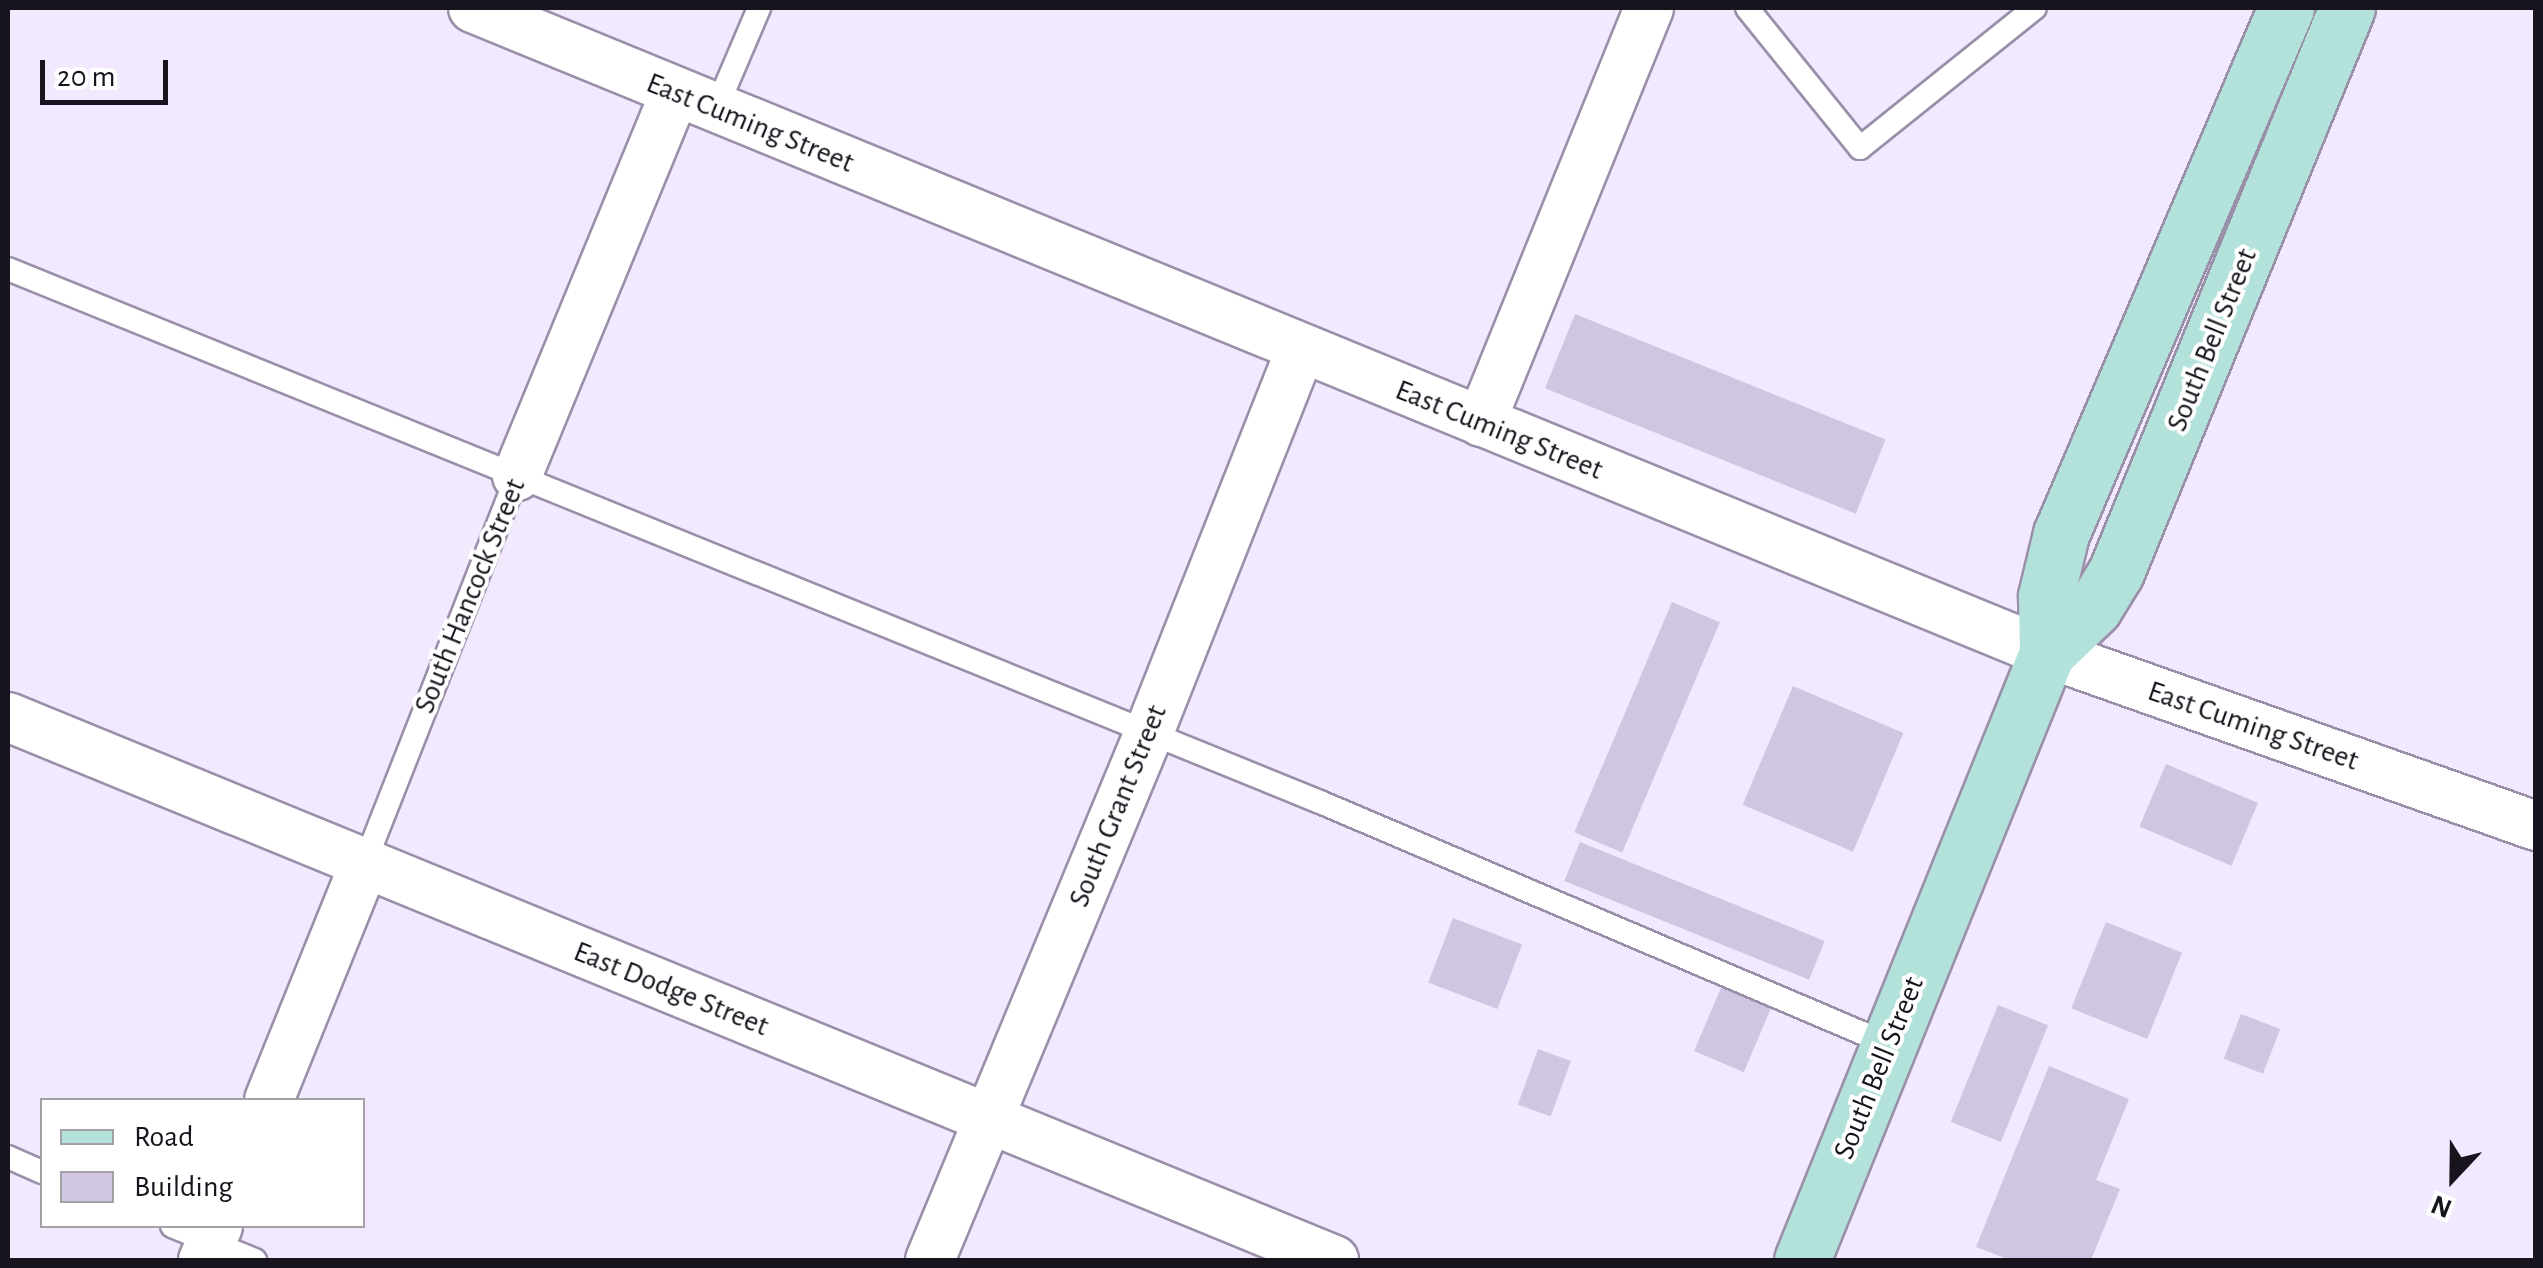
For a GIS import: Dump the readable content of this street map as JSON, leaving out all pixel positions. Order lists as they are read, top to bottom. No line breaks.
{"streets":{"main road":["South Bell Street"],"street":["East Cuming Street","South Hancock Street","South Grant Street","East Dodge Street"]},"crossings":[["East Cuming Street","South Bell Street"],["East Cuming Street","South Hancock Street"],["East Cuming Street","South Grant Street"],["South Hancock Street","East Dodge Street"],["South Grant Street","East Dodge Street"]],"legend":["Road","Building"],"scale_bar":"20 m","north":"bottom"}
